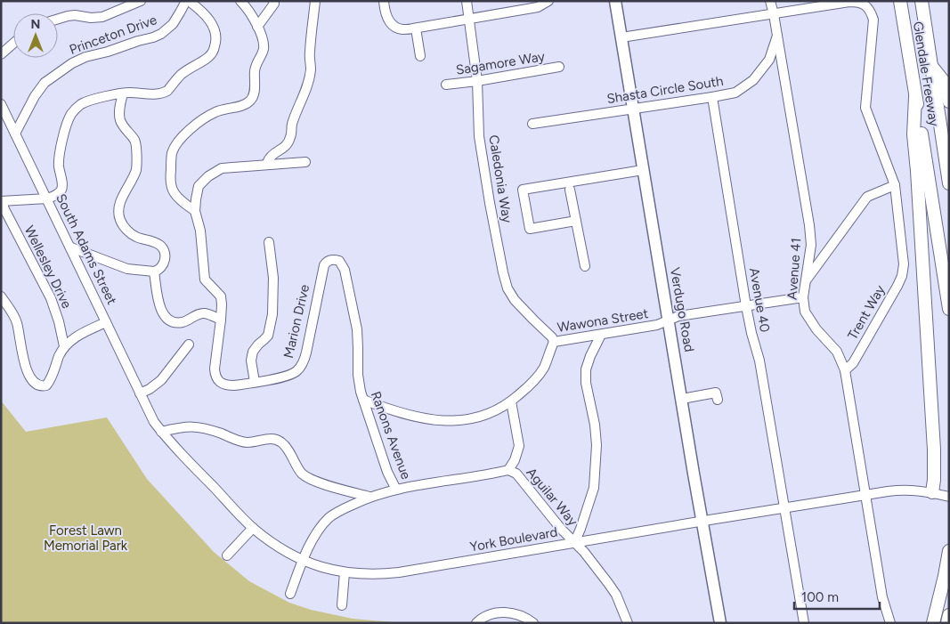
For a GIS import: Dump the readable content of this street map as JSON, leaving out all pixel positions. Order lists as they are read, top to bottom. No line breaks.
{"streets":{"highway":["Glendale Freeway"],"main road":["Verdugo Road"],"street":["Princeton Drive","Sagamore Way","Shasta Circle South","Caledonia Way","South Adams Street","Wellesley Drive","Avenue 41","Avenue 40","Trent Way","Wawona Street","Marion Drive","Ranons Avenue","Aguilar Way","York Boulevard"]},"crossings":[["Princeton Drive","South Adams Street"],["Sagamore Way","Caledonia Way"],["Shasta Circle South","Avenue 41"],["Shasta Circle South","Avenue 40"],["Shasta Circle South","Verdugo Road"],["Caledonia Way","Wawona Street"],["South Adams Street","York Boulevard"],["Avenue 41","Trent Way"],["Avenue 41","Wawona Street"],["Avenue 41","York Boulevard"],["Avenue 40","Wawona Street"],["Avenue 40","York Boulevard"],["Verdugo Road","Wawona Street"],["Verdugo Road","York Boulevard"],["Wawona Street","Ranons Avenue"],["Marion Drive","Ranons Avenue"],["Ranons Avenue","York Boulevard"],["Aguilar Way","York Boulevard"]],"parks":["Forest Lawn Memorial Park"],"scale_bar":"100 m","north":"top"}
